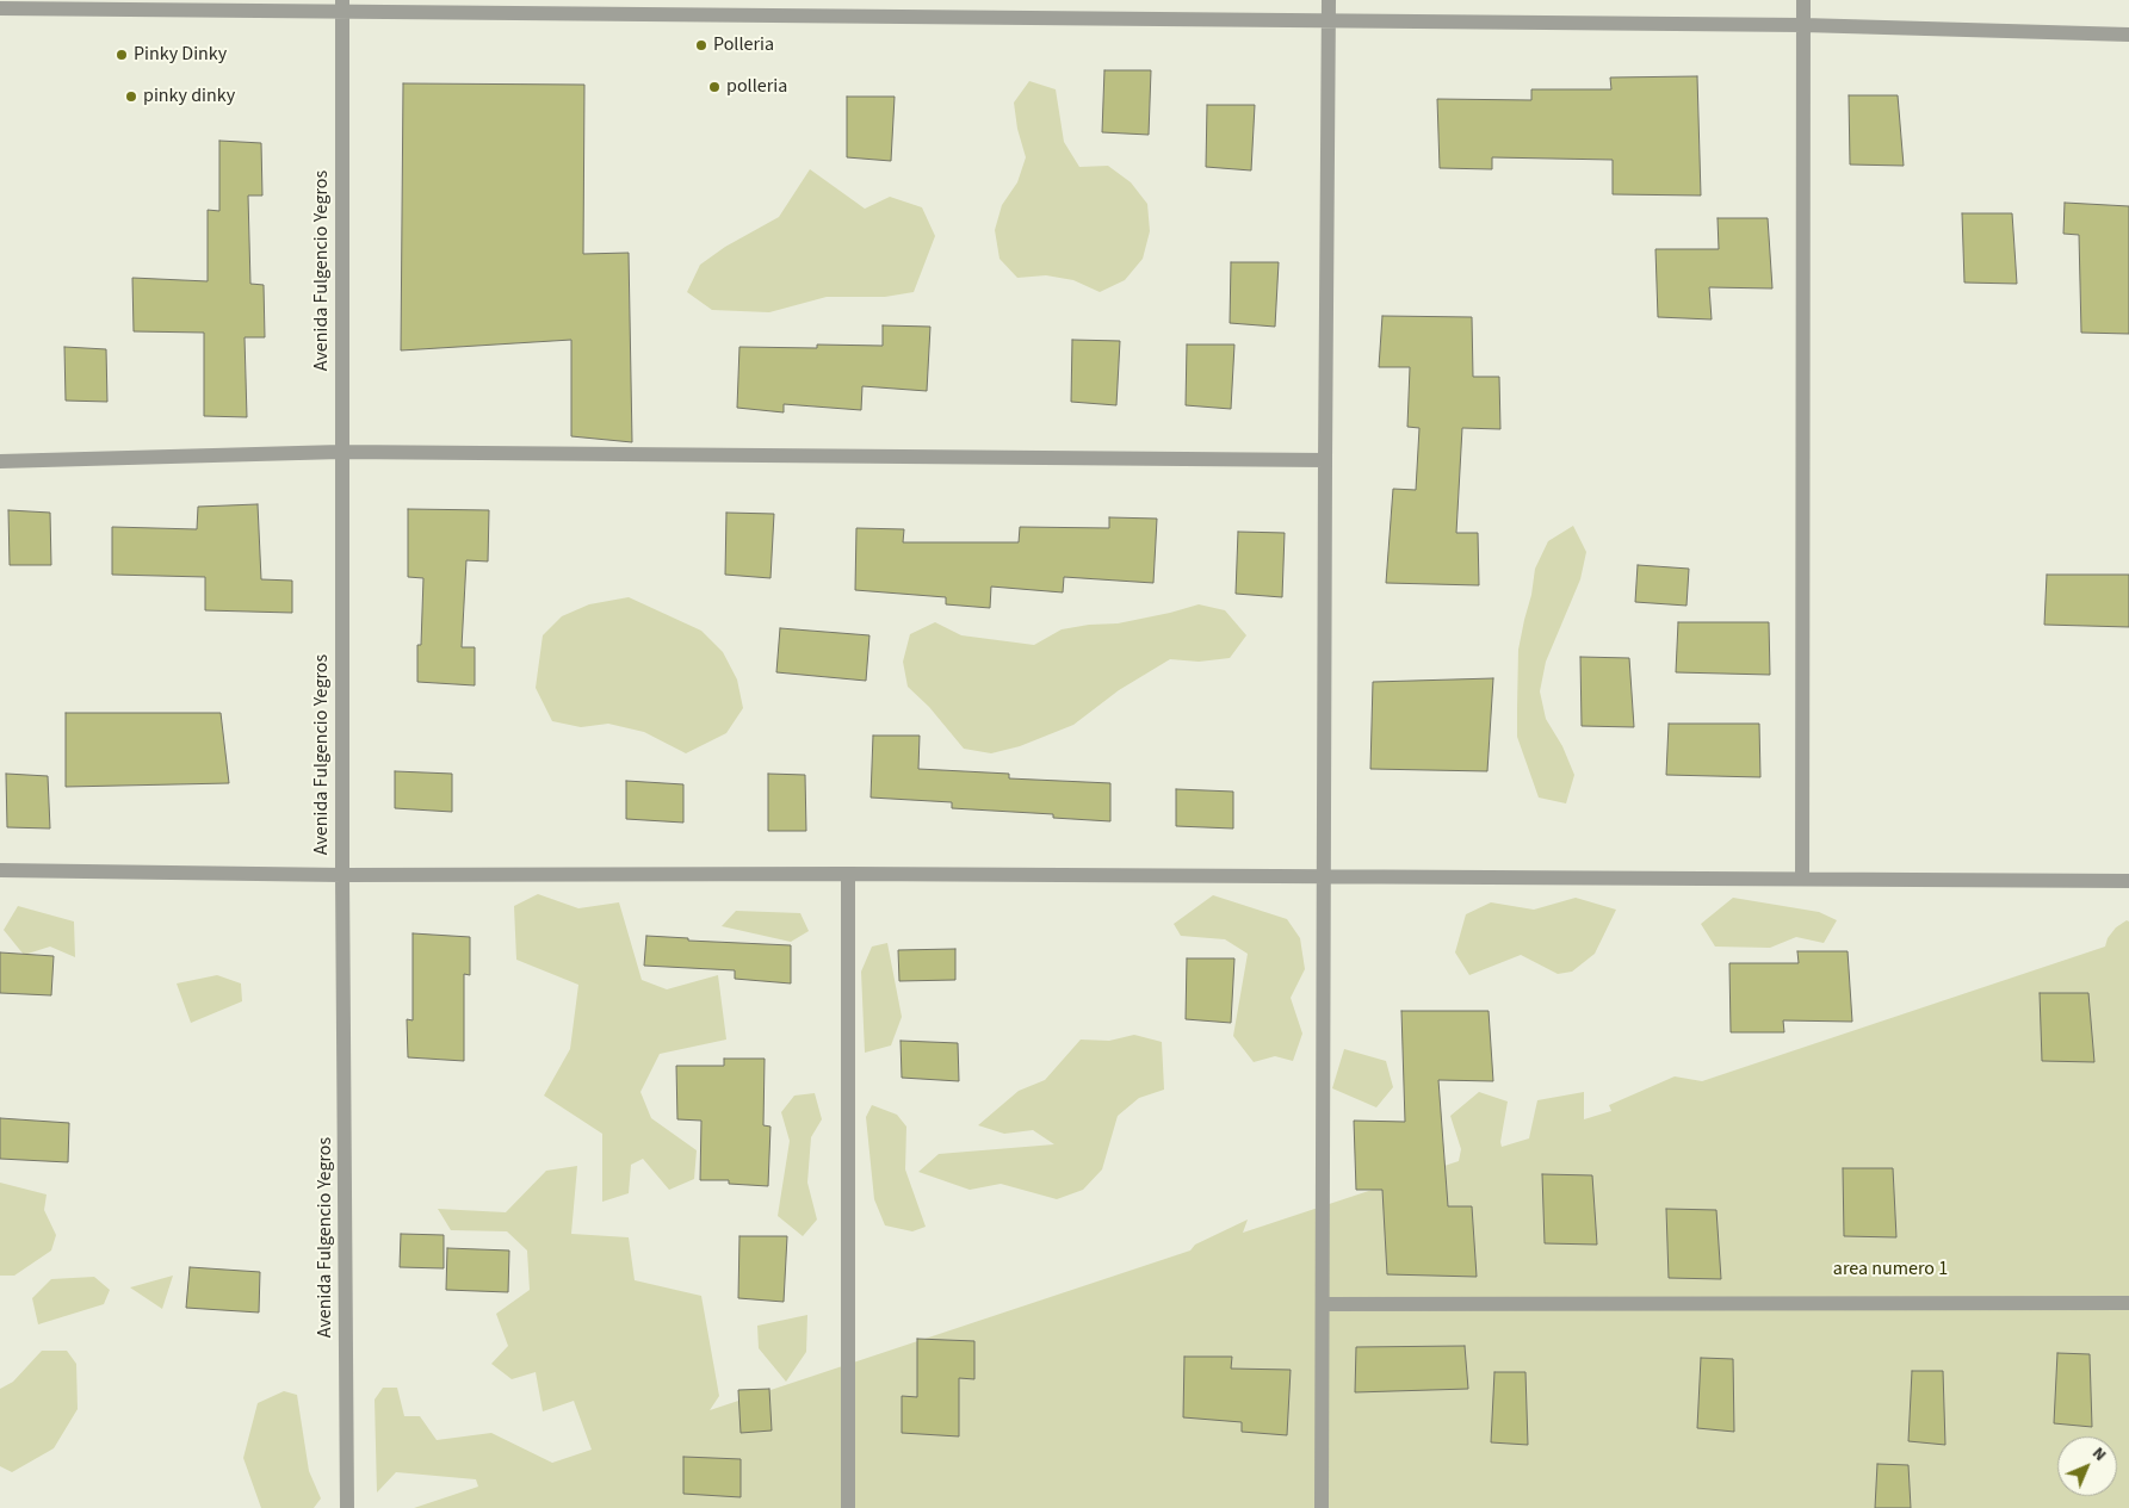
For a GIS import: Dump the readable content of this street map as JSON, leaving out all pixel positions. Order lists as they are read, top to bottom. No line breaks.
{"streets":{"street":["Avenida Fulgencio Yegros"]},"parks":["area numero 1"],"places":["Polleria","Pinky Dinky","polleria","pinky dinky"],"north":"top right"}
